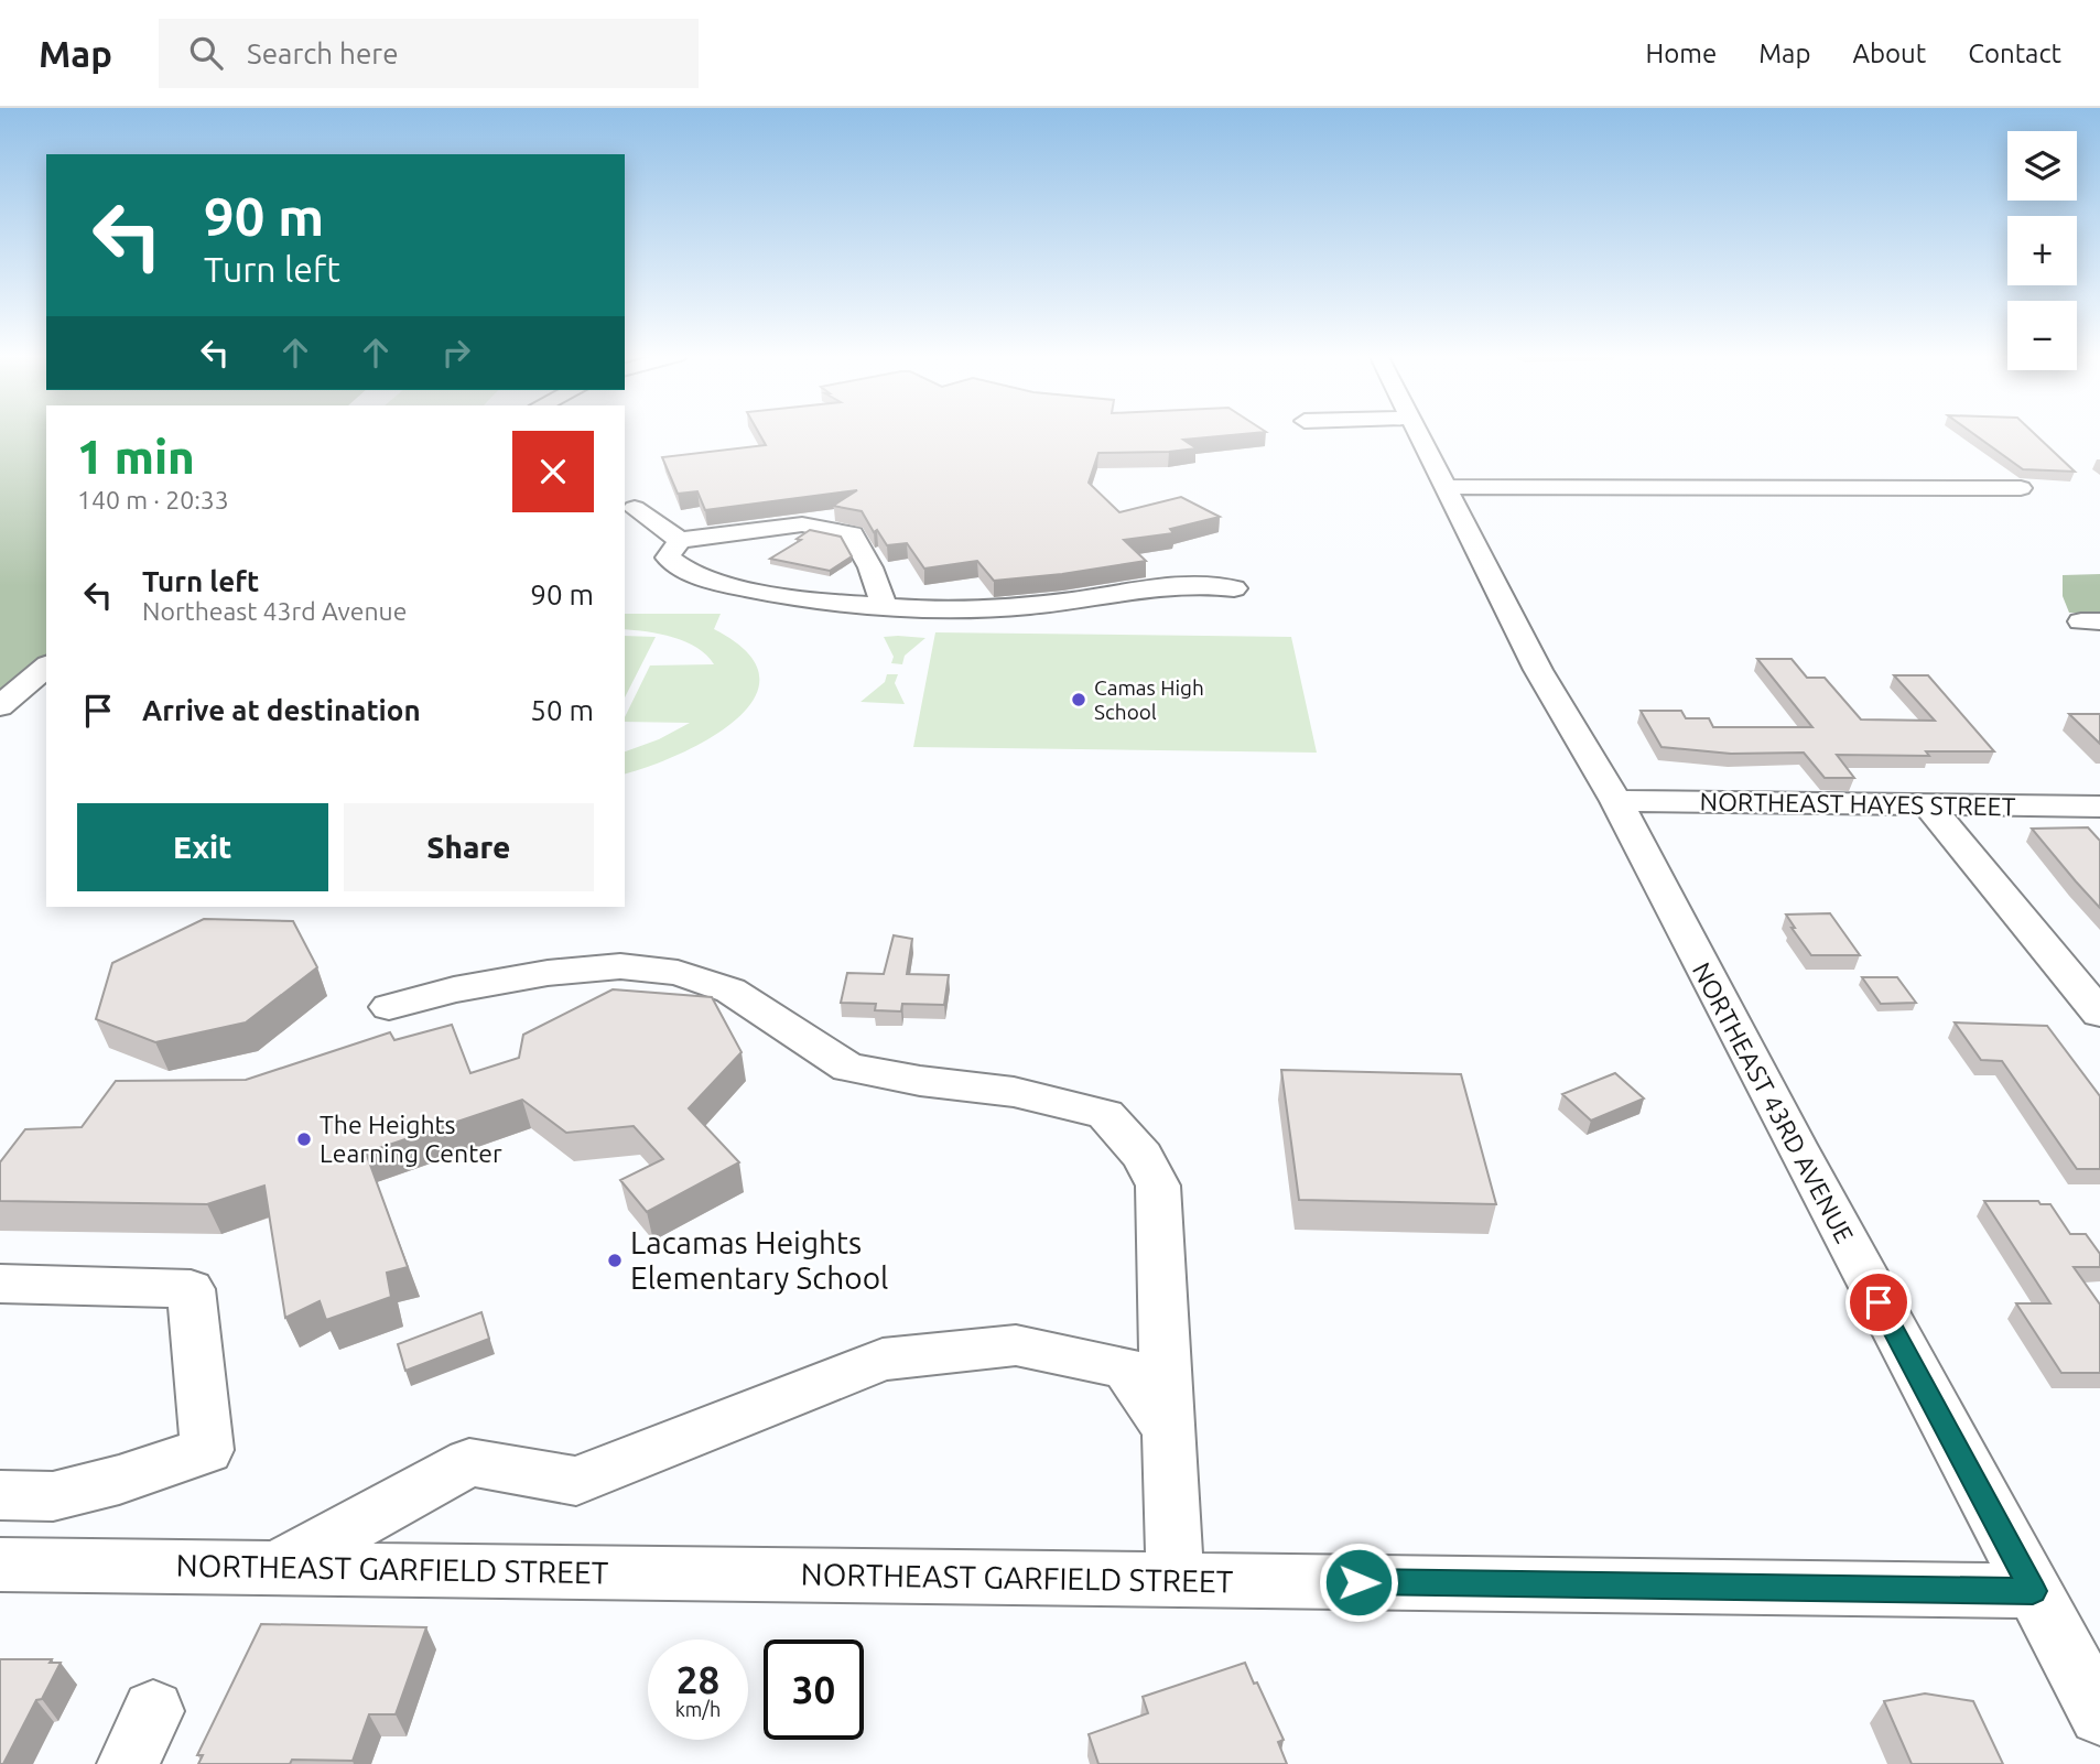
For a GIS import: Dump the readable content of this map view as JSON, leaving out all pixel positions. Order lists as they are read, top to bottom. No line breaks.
{"streets":{"street":["NORTHEAST HAYES STREET","NORTHEAST 43RD AVENUE","NORTHEAST GARFIELD STREET"]},"crossings":[["NORTHEAST HAYES STREET","NORTHEAST 43RD AVENUE"],["NORTHEAST 43RD AVENUE","NORTHEAST GARFIELD STREET"]],"places":["Camas High School","The Heights Learning Center","Lacamas Heights Elementary School"],"page":{"header":"Map","search":"Search here","nav":["Home","Map","About","Contact"],"map_buttons":["+","−"],"turn":["90 m","Turn left"],"heading":["1 min","140 m · 20:33"],"list":[{"name":"Turn left","note":"Northeast 43rd Avenue","value":"90 m"},{"name":"Arrive at destination","value":"50 m"}],"buttons":["Exit","Share"],"speed":"28 km/h","limit":"30"}}
